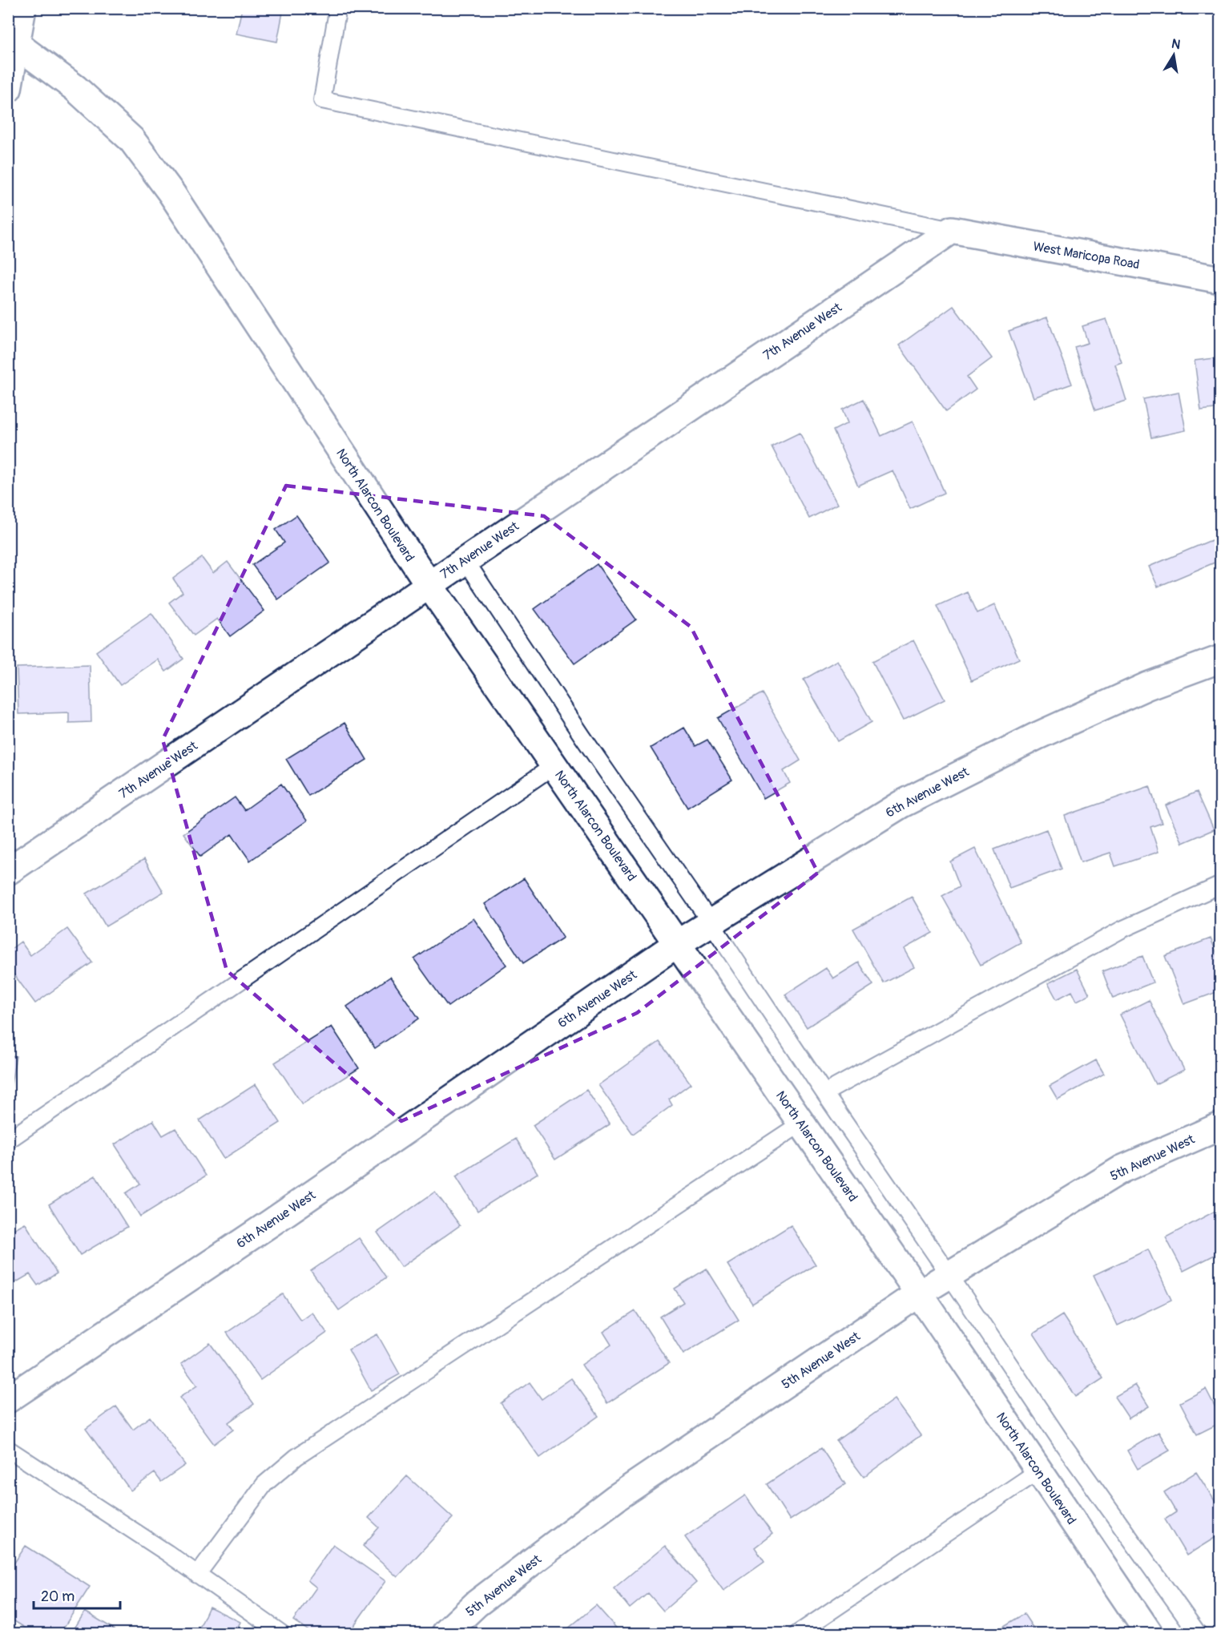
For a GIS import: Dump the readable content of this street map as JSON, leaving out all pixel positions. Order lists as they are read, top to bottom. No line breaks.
{"streets":{"street":["West Maricopa Road","7th Avenue West","North Alarcon Boulevard","6th Avenue West","5th Avenue West"]},"crossings":[["West Maricopa Road","7th Avenue West"],["7th Avenue West","North Alarcon Boulevard"],["North Alarcon Boulevard","6th Avenue West"],["North Alarcon Boulevard","5th Avenue West"]],"scale_bar":"20 m","north":"top"}
